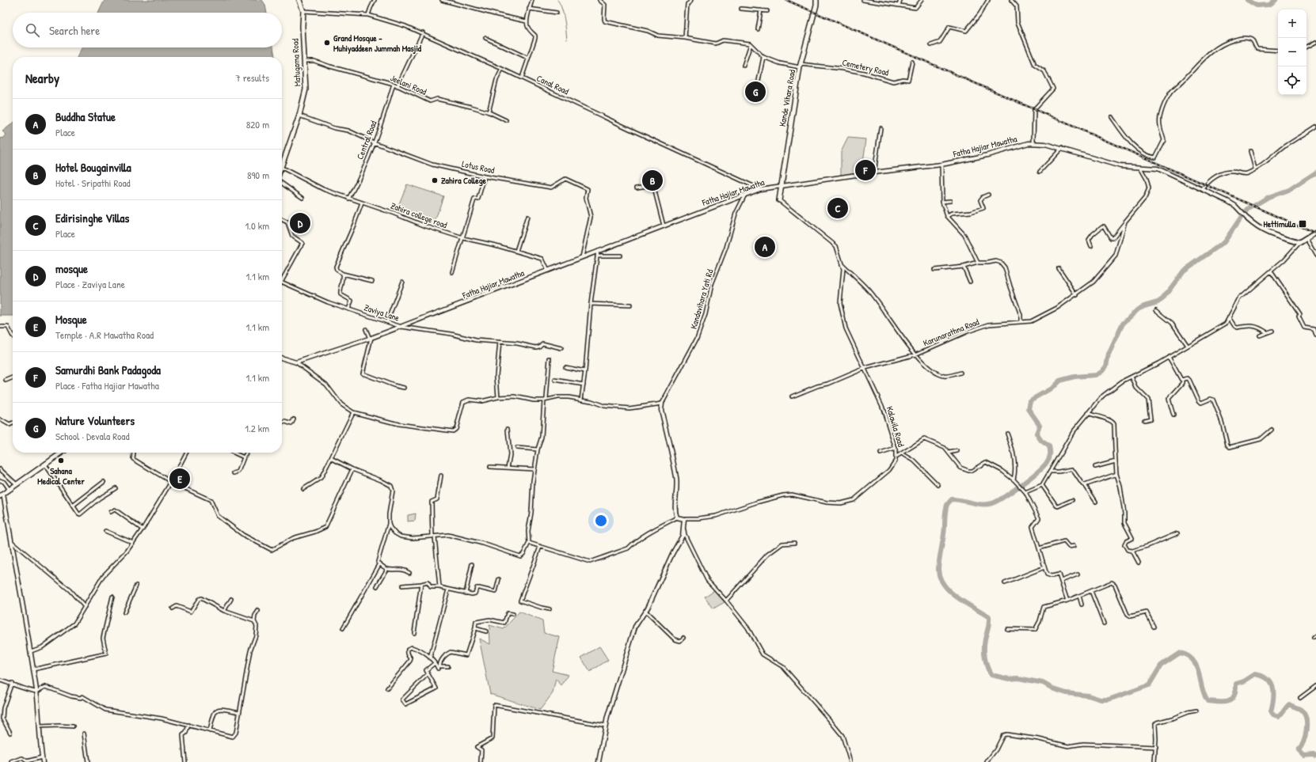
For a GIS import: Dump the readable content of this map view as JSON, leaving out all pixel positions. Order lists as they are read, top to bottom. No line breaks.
{"streets":{"main road":["Matugama Road","Kande Vihara Road"],"street":["Cemetery Road","Jeelani Road","Canal Road","Central Road","Fatha Hajiar Mawatha","Lotus Road","Zahira college road","Kandavihara Yati Rd","Zaviya Lane","Karunarathna Road","Kalawila Road"]},"crossings":[["Matugama Road","Jeelani Road"],["Matugama Road","Canal Road"],["Matugama Road","Lotus Road"],["Matugama Road","Zahira college road"],["Cemetery Road","Kande Vihara Road"],["Jeelani Road","Central Road"],["Canal Road","Fatha Hajiar Mawatha"],["Kande Vihara Road","Fatha Hajiar Mawatha"],["Kande Vihara Road","Kalawila Road"],["Central Road","Lotus Road"],["Central Road","Zahira college road"],["Fatha Hajiar Mawatha","Lotus Road"],["Fatha Hajiar Mawatha","Zahira college road"],["Fatha Hajiar Mawatha","Kandavihara Yati Rd"],["Fatha Hajiar Mawatha","Zaviya Lane"],["Fatha Hajiar Mawatha","Karunarathna Road"],["Karunarathna Road","Kalawila Road"]],"places":{"other":["Grand Mosque - Muhiyaddeen Jummah Masjid","Zahira College","Sahana Medical Center"],"transit":["Hettimulla"]},"page":{"map_buttons":["+","−"],"search":"Search here","heading":["Nearby","7 results"],"pins":["G","F","B","C","D","A","E"],"list":[{"mark":"A","name":"Buddha Statue","note":"Place","value":"820 m"},{"mark":"B","name":"Hotel Bougainvilla","note":"Hotel · Sripathi Road","value":"890 m"},{"mark":"C","name":"Edirisinghe Villas","note":"Place","value":"1.0 km"},{"mark":"D","name":"mosque","note":"Place · Zaviya Lane","value":"1.1 km"},{"mark":"E","name":"Mosque","note":"Temple · A.R Mawatha Road","value":"1.1 km"},{"mark":"F","name":"Samurdhi Bank Padagoda","note":"Place · Fatha Hajiar Mawatha","value":"1.1 km"},{"mark":"G","name":"Nature Volunteers","note":"School · Devala Road","value":"1.2 km"}]}}
